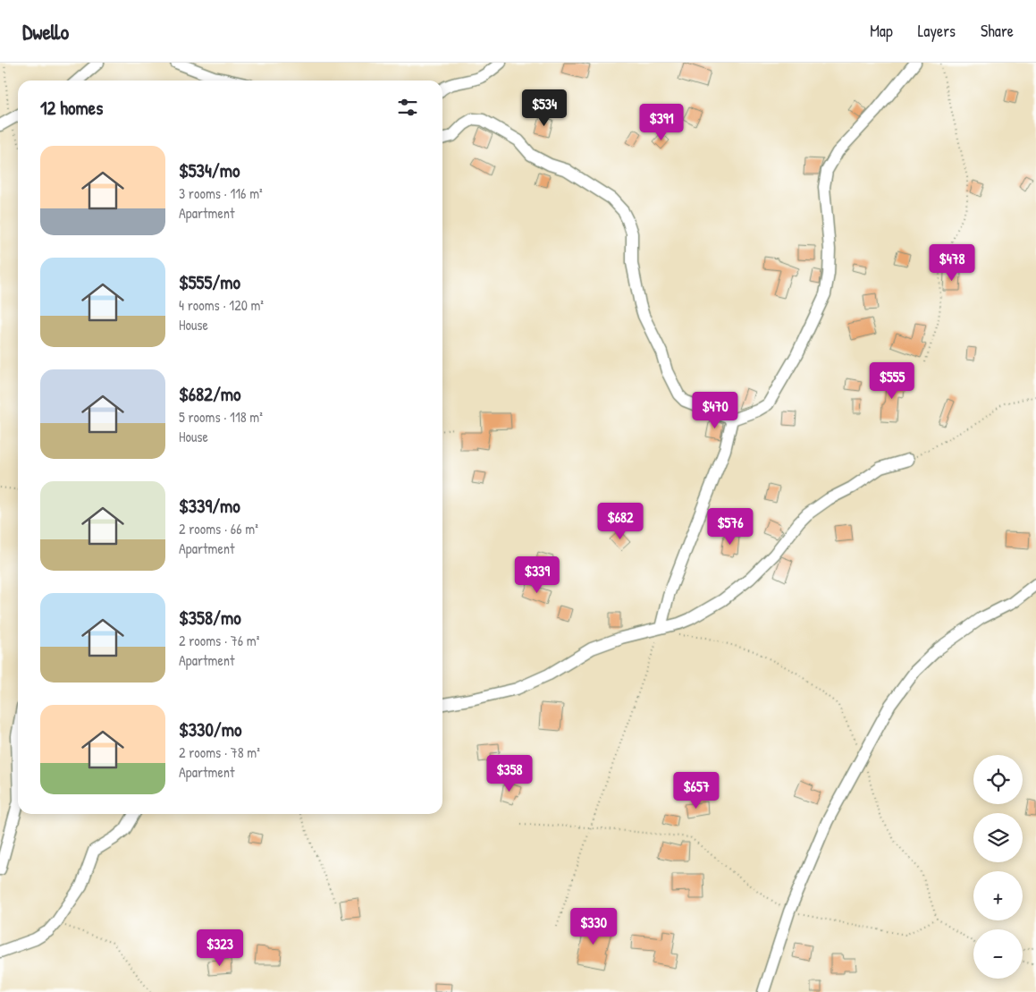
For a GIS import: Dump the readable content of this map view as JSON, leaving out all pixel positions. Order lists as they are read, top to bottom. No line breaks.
{"page":{"header":"Dwello","nav":["Map","Layers","Share"],"heading":"12 homes","price":["$534","$391","$478","$555","$470","$682","$576","$339","$358","$657","$330","$323"],"list":[{"name":"$534/mo","note":"3 rooms · 116 m² · Apartment"},{"name":"$555/mo","note":"4 rooms · 120 m² · House"},{"name":"$682/mo","note":"5 rooms · 118 m² · House"},{"name":"$339/mo","note":"2 rooms · 66 m² · Apartment"},{"name":"$358/mo","note":"2 rooms · 76 m² · Apartment"},{"name":"$330/mo","note":"2 rooms · 78 m² · Apartment"}],"map_buttons":["+","−"]}}
